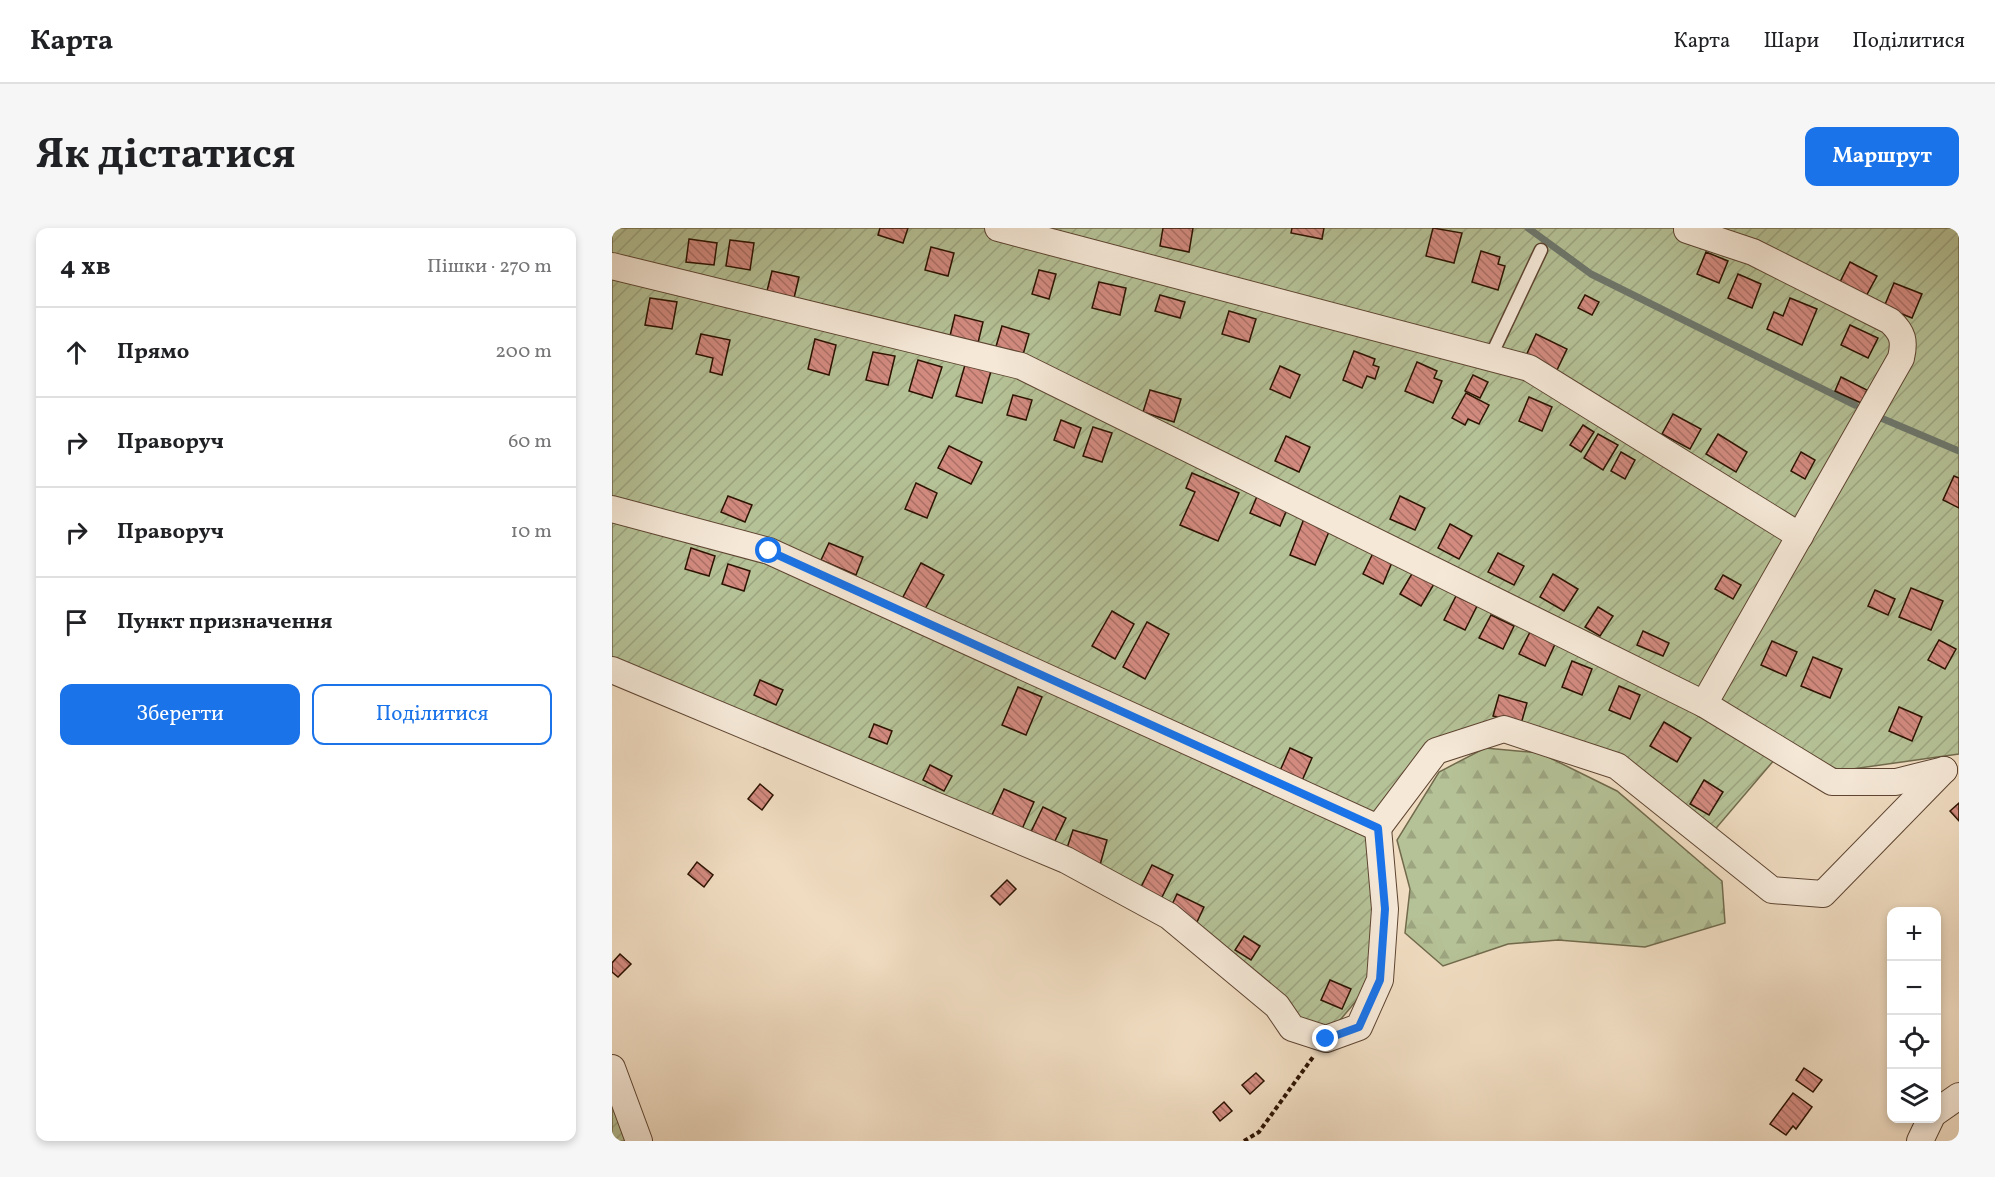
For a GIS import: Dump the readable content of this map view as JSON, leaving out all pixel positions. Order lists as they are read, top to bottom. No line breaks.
{"page":{"header":"Карта","nav":["Карта","Шари","Поділитися"],"title":"Як дістатися","buttons":["Маршрут",["Зберегти","Поділитися"]],"heading":["4 хв","Пішки · 270 m"],"list":[["Прямо","200 m"],["Праворуч","60 m"],["Праворуч","10 m"],"Пункт призначення"],"map_buttons":["+","−"]}}
